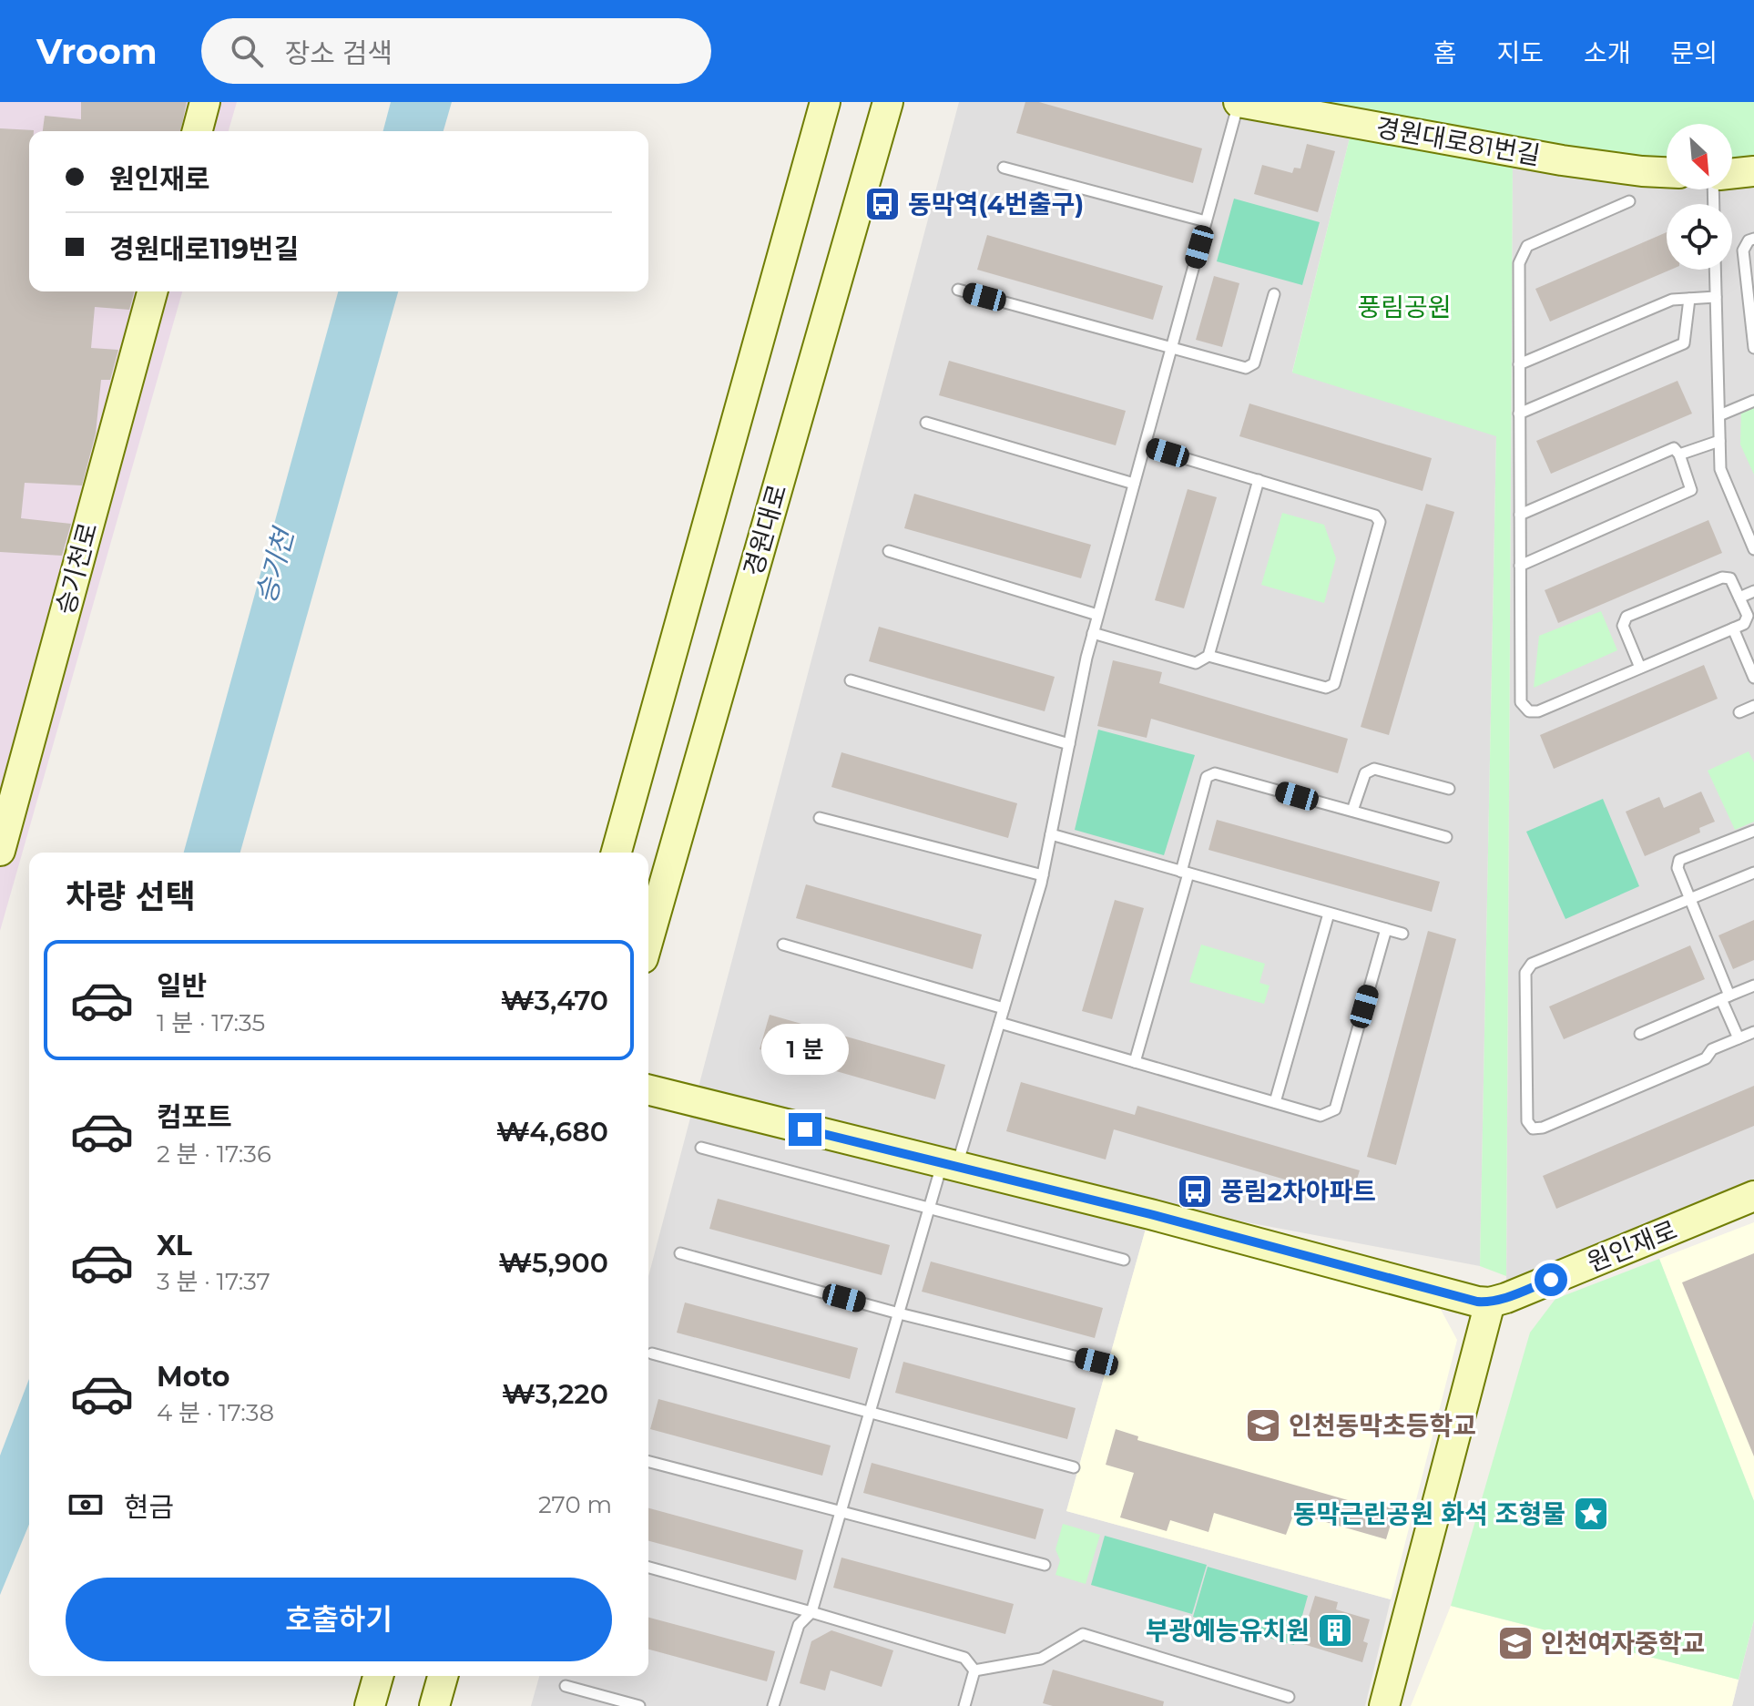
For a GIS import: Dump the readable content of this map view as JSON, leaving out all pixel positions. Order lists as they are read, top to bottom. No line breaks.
{"streets":{"main road":["경원대로81번길","경원대로","승기천로","원인재로"]},"water":["승기천"],"parks":["풍림공원"],"places":{"bus stop":["동막역(4번출구)","풍림2차아파트"],"school or university":["인천동막초등학교","인천여자중학교"],"place":["동막근린공원 화석 조형물"],"building":["부광예능유치원"]},"north":"bottom right","page":{"header":"Vroom","search":"장소 검색","nav":["홈","지도","소개","문의"],"banner":["원인재로","경원대로119번길"],"heading":"차량 선택","list":[{"name":"일반","note":"1 분 · 17:35","value":"₩3,470"},{"name":"컴포트","note":"2 분 · 17:36","value":"₩4,680"},{"name":"XL","note":"3 분 · 17:37","value":"₩5,900"},{"name":"Moto","note":"4 분 · 17:38","value":"₩3,220"}],"bubble":"1 분","pay":["현금","270 m"],"buttons":"호출하기"}}
